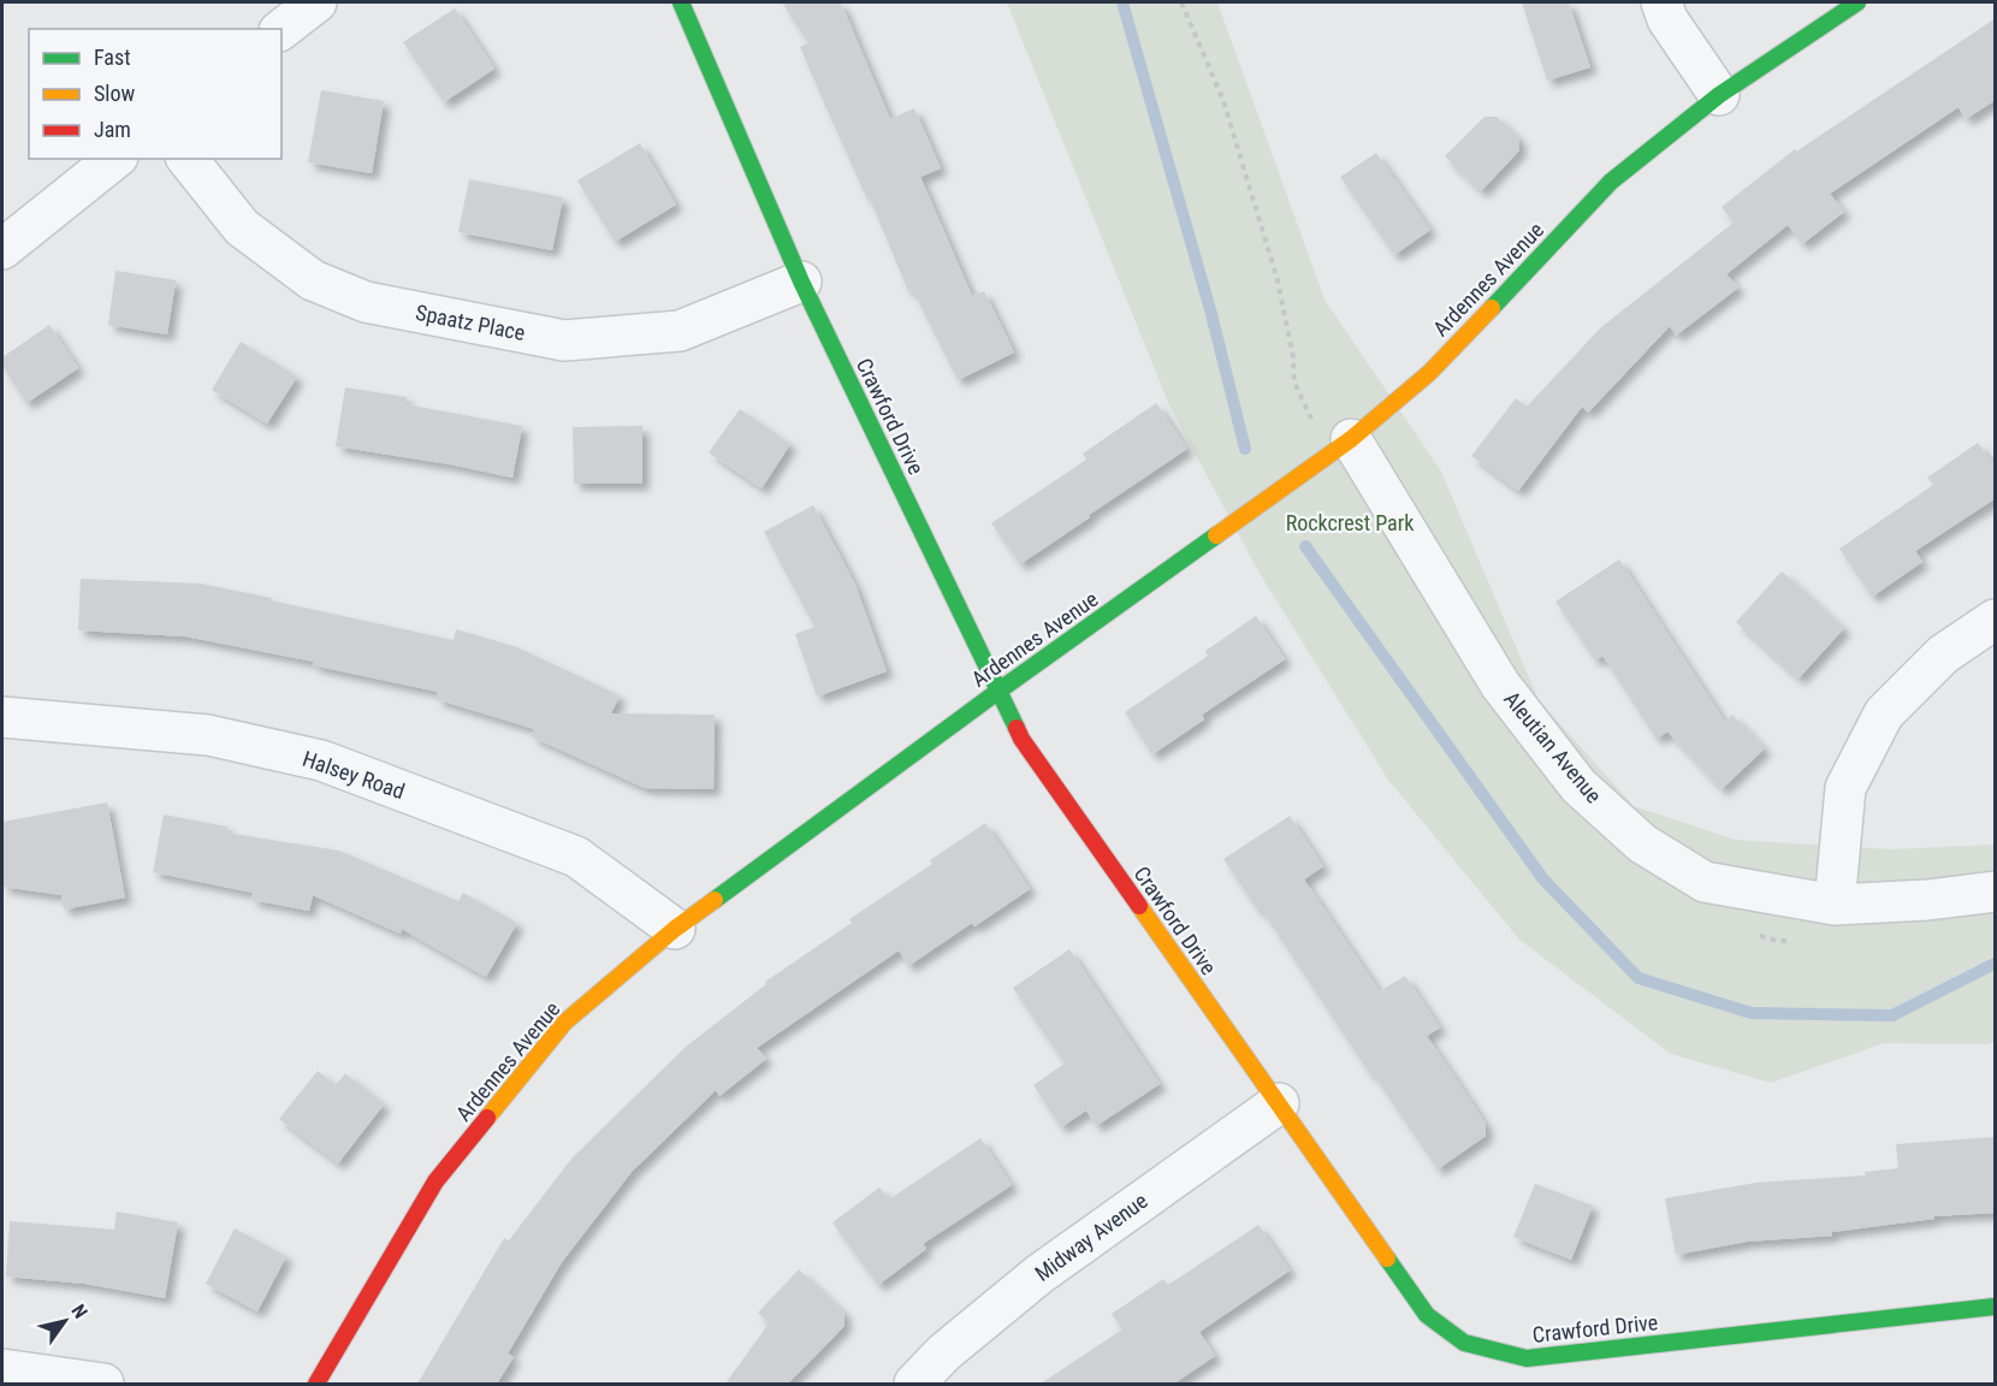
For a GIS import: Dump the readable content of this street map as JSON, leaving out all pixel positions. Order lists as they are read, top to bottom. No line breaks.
{"streets":{"street":["Ardennes Avenue","Spaatz Place","Crawford Drive","Aleutian Avenue","Halsey Road","Midway Avenue"]},"crossings":[["Ardennes Avenue","Crawford Drive"],["Ardennes Avenue","Aleutian Avenue"],["Ardennes Avenue","Halsey Road"],["Spaatz Place","Crawford Drive"],["Crawford Drive","Midway Avenue"]],"parks":["Rockcrest Park"],"legend":["Fast","Slow","Jam"],"north":"top right"}
